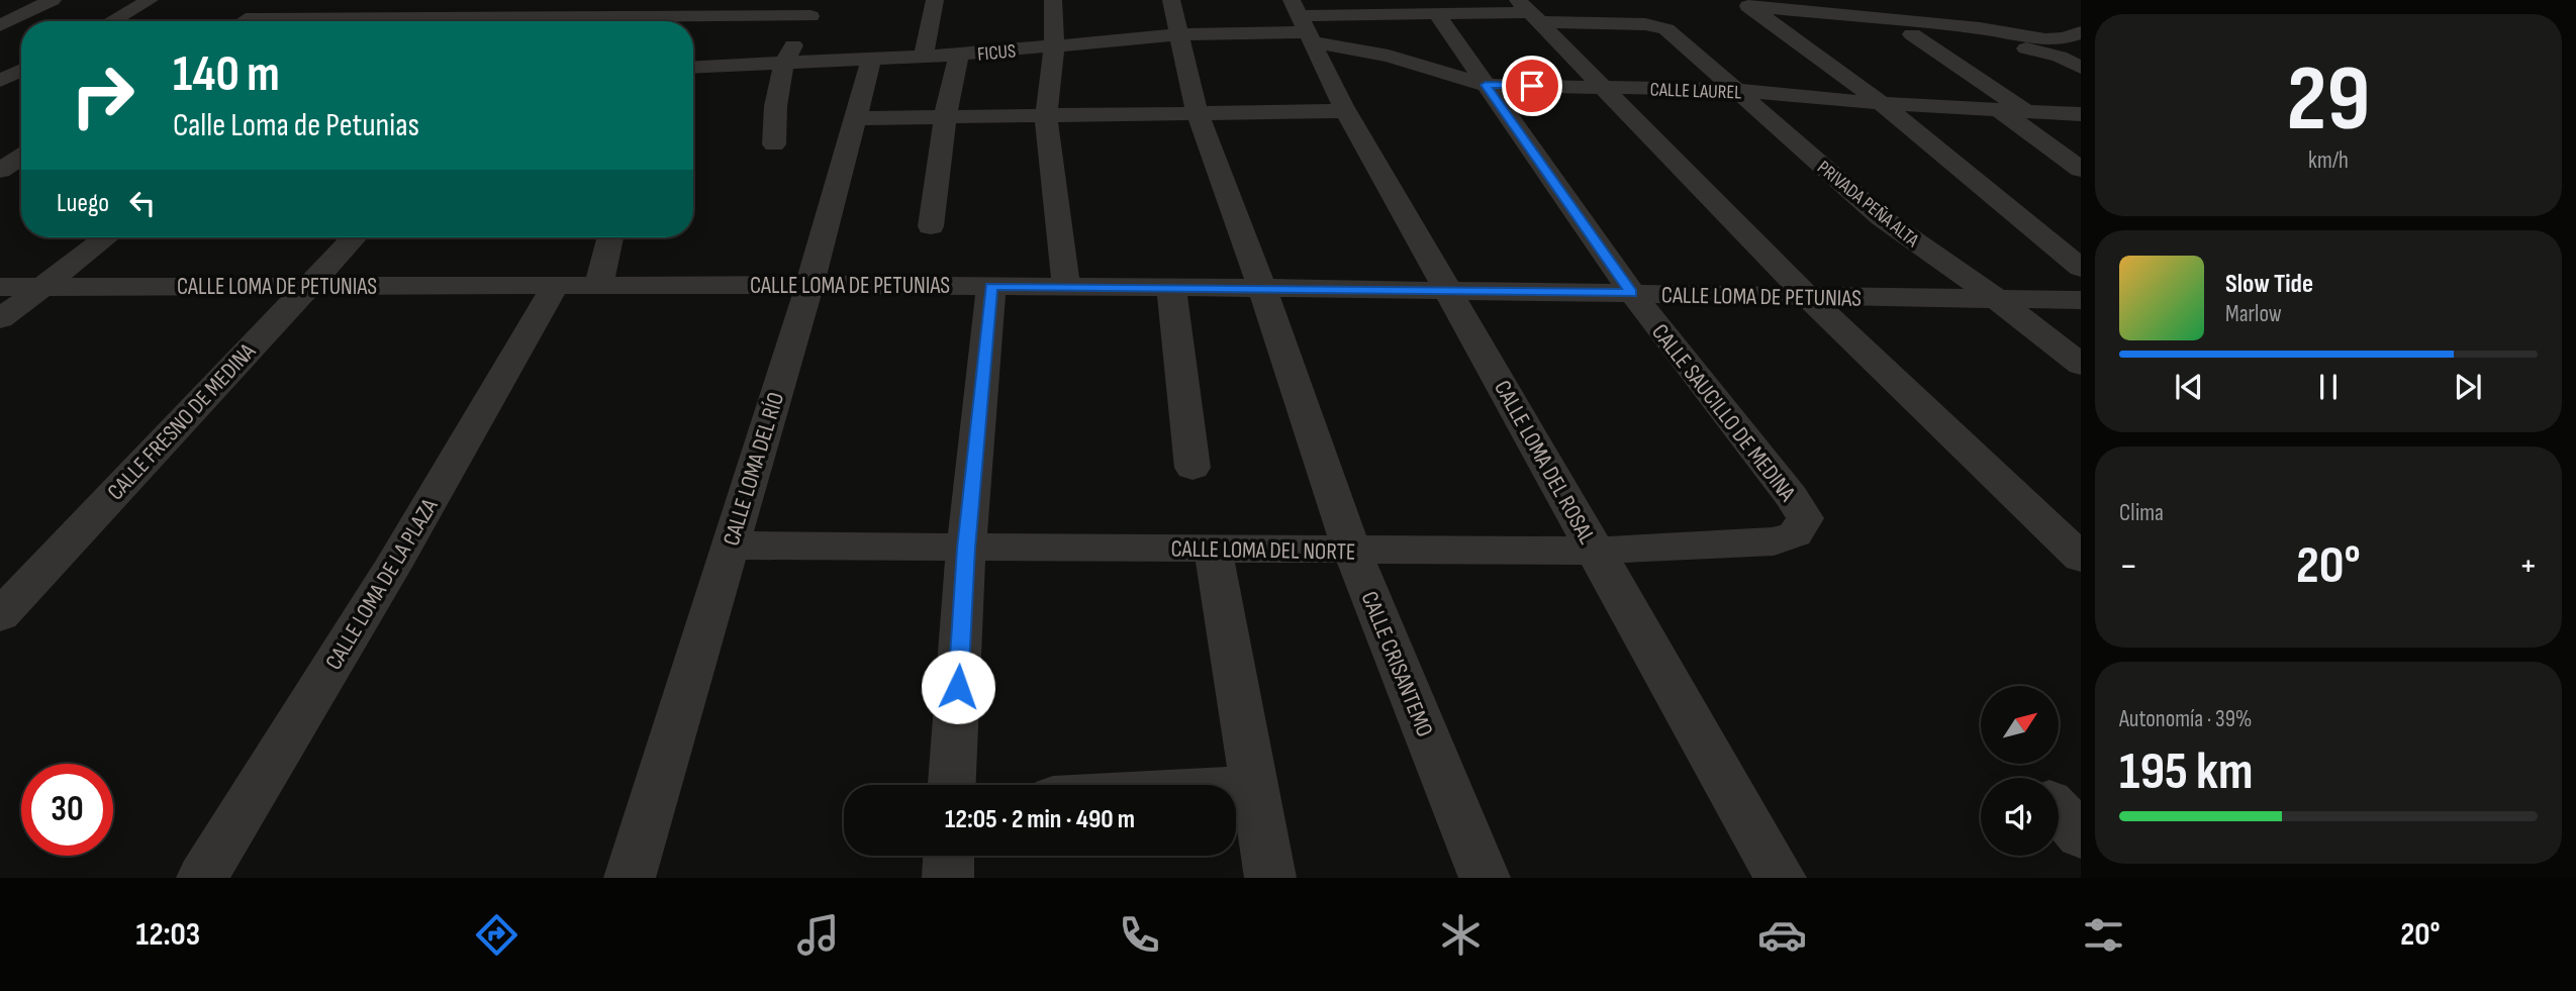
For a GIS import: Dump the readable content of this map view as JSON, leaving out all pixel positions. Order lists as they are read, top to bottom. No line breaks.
{"streets":{"street":["FICUS","CALLE LAUREL","PRIVADA PEÑA ALTA","CALLE LOMA DE PETUNIAS","CALLE SAUCILLO DE MEDINA","CALLE FRESNO DE MEDINA","CALLE LOMA DEL ROSAL","CALLE LOMA DEL RÍO","CALLE LOMA DEL NORTE","CALLE LOMA DE LA PLAZA","CALLE CRISANTEMO"]},"crossings":[["FICUS","CALLE LAUREL"],["FICUS","CALLE LOMA DEL ROSAL"],["FICUS","CALLE LOMA DEL RÍO"],["FICUS","CALLE CRISANTEMO"],["CALLE LAUREL","PRIVADA PEÑA ALTA"],["CALLE LAUREL","CALLE SAUCILLO DE MEDINA"],["CALLE LAUREL","CALLE LOMA DEL ROSAL"],["PRIVADA PEÑA ALTA","CALLE LOMA DE PETUNIAS"],["CALLE LOMA DE PETUNIAS","CALLE SAUCILLO DE MEDINA"],["CALLE LOMA DE PETUNIAS","CALLE FRESNO DE MEDINA"],["CALLE LOMA DE PETUNIAS","CALLE LOMA DEL ROSAL"],["CALLE LOMA DE PETUNIAS","CALLE LOMA DEL RÍO"],["CALLE LOMA DE PETUNIAS","CALLE LOMA DE LA PLAZA"],["CALLE LOMA DE PETUNIAS","CALLE CRISANTEMO"],["CALLE SAUCILLO DE MEDINA","CALLE LOMA DEL NORTE"],["CALLE LOMA DEL ROSAL","CALLE LOMA DEL NORTE"],["CALLE LOMA DEL RÍO","CALLE LOMA DEL NORTE"],["CALLE LOMA DEL NORTE","CALLE CRISANTEMO"]],"north":"top right","page":{"tile":[["29","km/h"],"Clima",["Autonomía · 39%","195 km"]],"turn":["140 m","Calle Loma de Petunias"],"then":"Luego","song":["Slow Tide","Marlow"],"heat":["−","20°","+"],"limit":"30","trip":"12:05 · 2 min · 490 m","tabs":["12:03","20°"]}}
